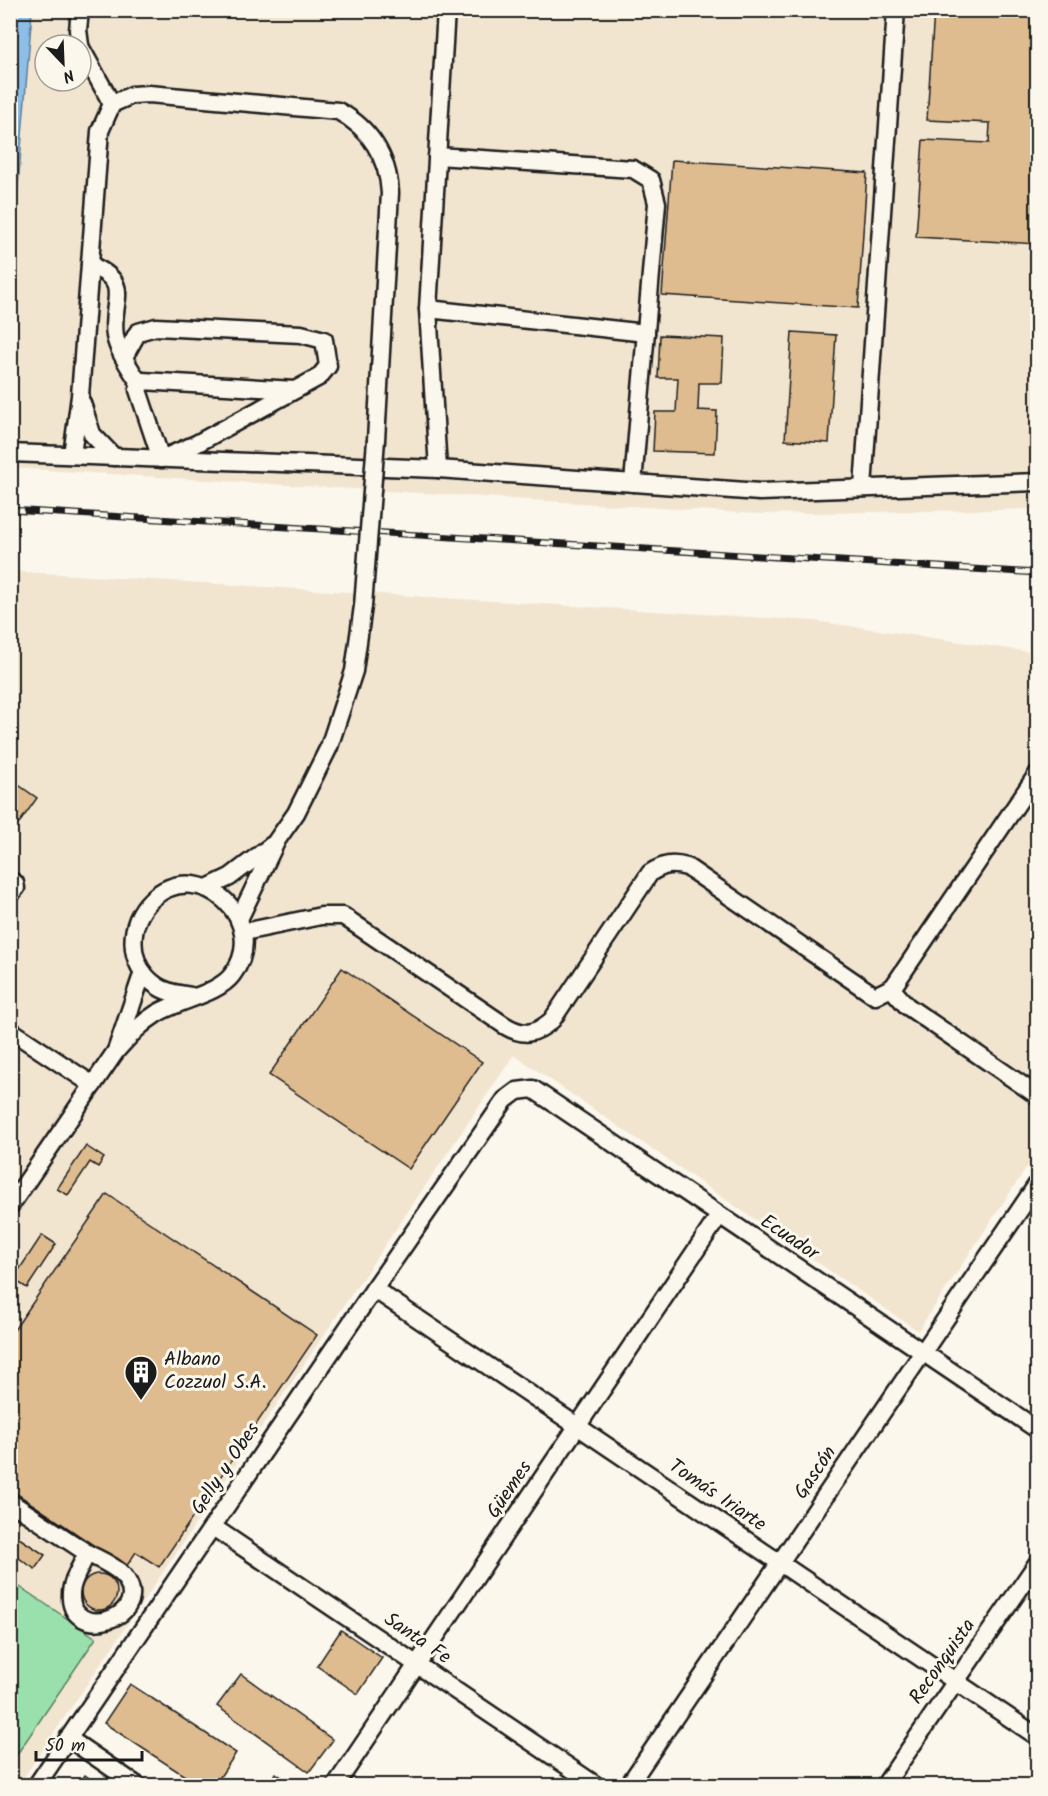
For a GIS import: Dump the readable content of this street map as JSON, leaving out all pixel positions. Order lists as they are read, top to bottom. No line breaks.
{"streets":{"street":["Ecuador","Gelly y Obes","Gascón","Güemes","Tomás Iriarte","Santa Fe","Reconquista"]},"crossings":[["Ecuador","Gelly y Obes"],["Ecuador","Gascón"],["Ecuador","Güemes"],["Gelly y Obes","Tomás Iriarte"],["Gelly y Obes","Santa Fe"],["Gascón","Tomás Iriarte"],["Güemes","Tomás Iriarte"],["Güemes","Santa Fe"],["Tomás Iriarte","Reconquista"]],"places":{"building":["Albano Cozzuol S.A."]},"scale_bar":"50 m","north":"bottom right"}
